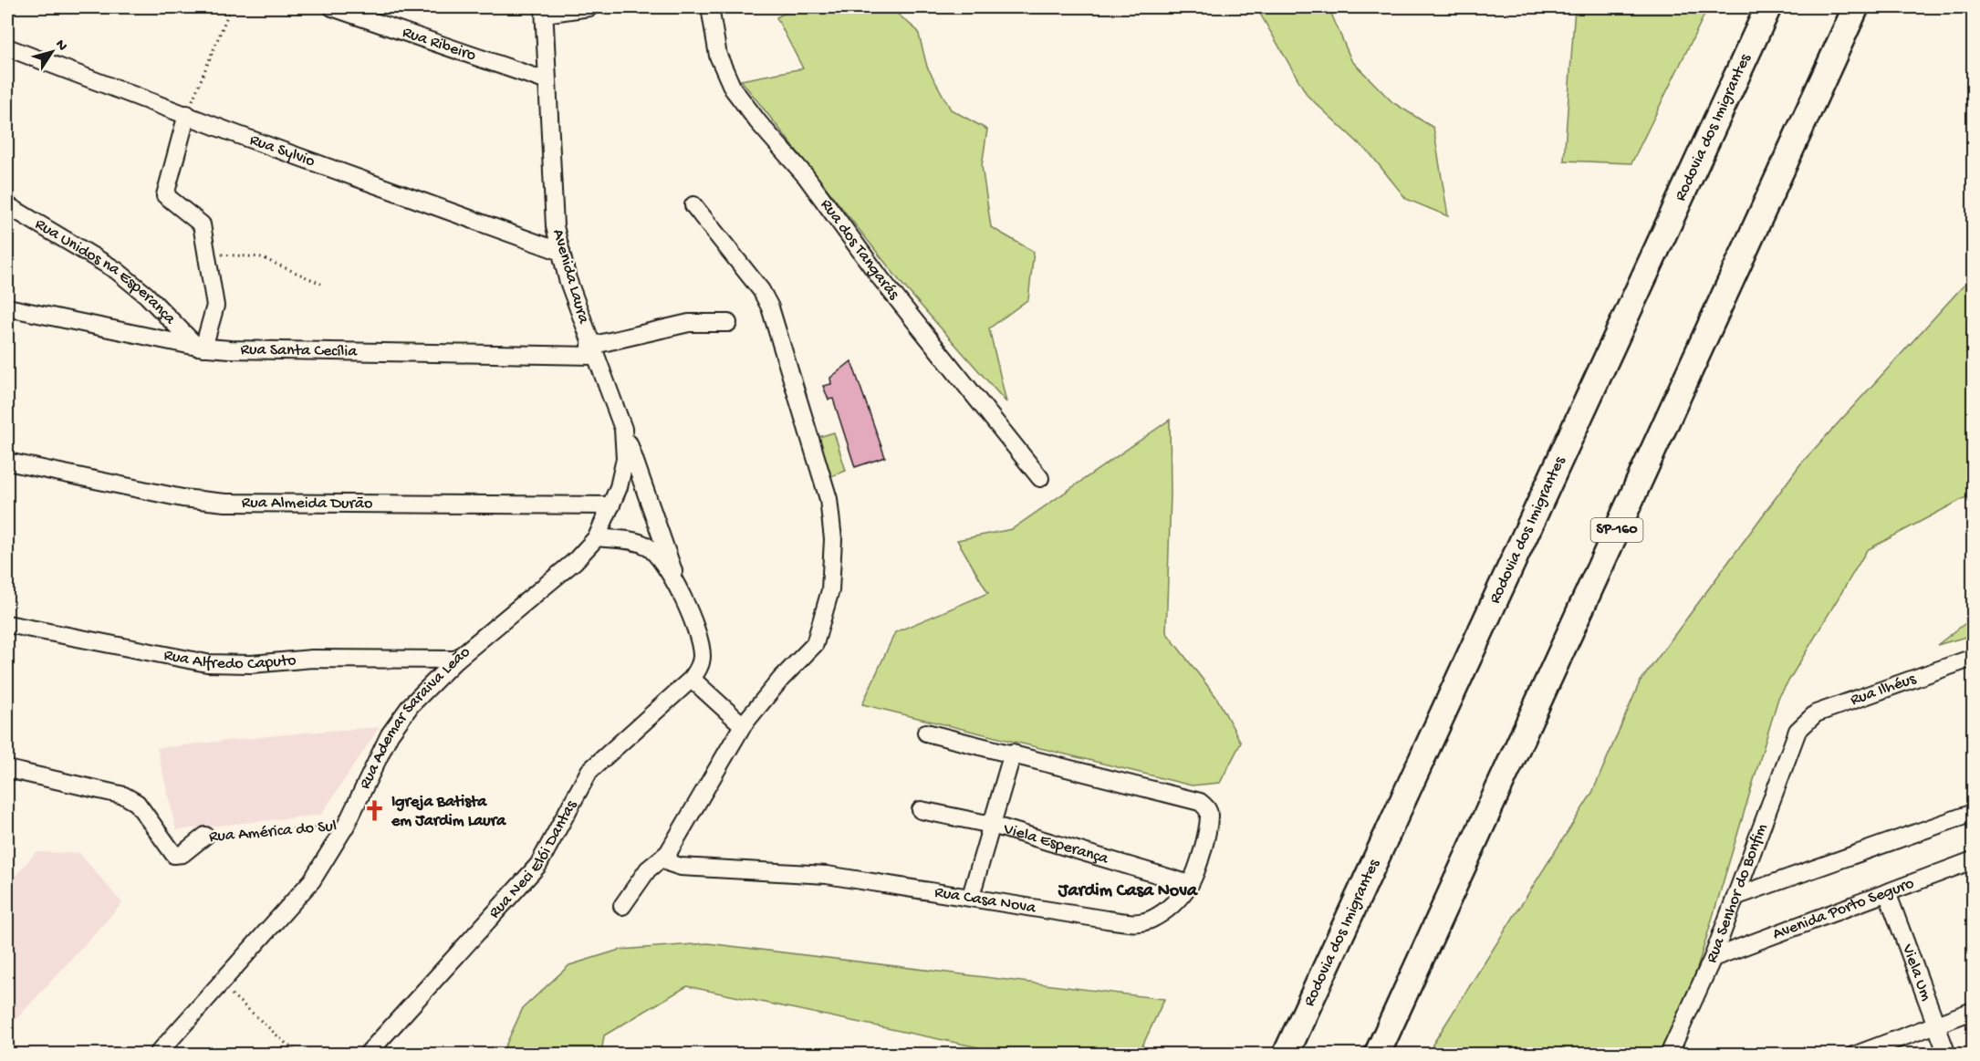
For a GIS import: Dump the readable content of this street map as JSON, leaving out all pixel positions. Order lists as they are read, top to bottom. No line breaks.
{"streets":{"highway":["Rodovia dos Imigrantes","SP-160"],"street":["Rua Ribeiro","Rua Sylvio","Rua dos Tangarás","Rua Unidos na Esperança","Avenida Laura","Rua Santa Cecília","Rua Almeida Durão","Rua Alfredo Caputo","Rua Ilhéus","Rua Ademar Saraiva Leão","Rua América do Sul","Viela Esperança","Rua Neci Elói Dantas","Rua Senhor do Bonfim","Rua Casa Nova","Avenida Porto Seguro","Viela Um"]},"crossings":[["Rua Ribeiro","Avenida Laura"],["Rua Sylvio","Avenida Laura"],["Rua Unidos na Esperança","Rua Santa Cecília"],["Avenida Laura","Rua Santa Cecília"],["Avenida Laura","Rua Almeida Durão"],["Avenida Laura","Rua Ademar Saraiva Leão"],["Rua Almeida Durão","Rua Ademar Saraiva Leão"],["Rua Alfredo Caputo","Rua Ademar Saraiva Leão"],["Rua Ilhéus","Rua Senhor do Bonfim"],["Rua Ademar Saraiva Leão","Rua América do Sul"],["Viela Esperança","Rua Casa Nova"],["Rua Senhor do Bonfim","Avenida Porto Seguro"],["Avenida Porto Seguro","Viela Um"]],"districts":["Jardim Casa Nova"],"places":{"church":["Igreja Batista em Jardim Laura"]},"north":"top right"}
